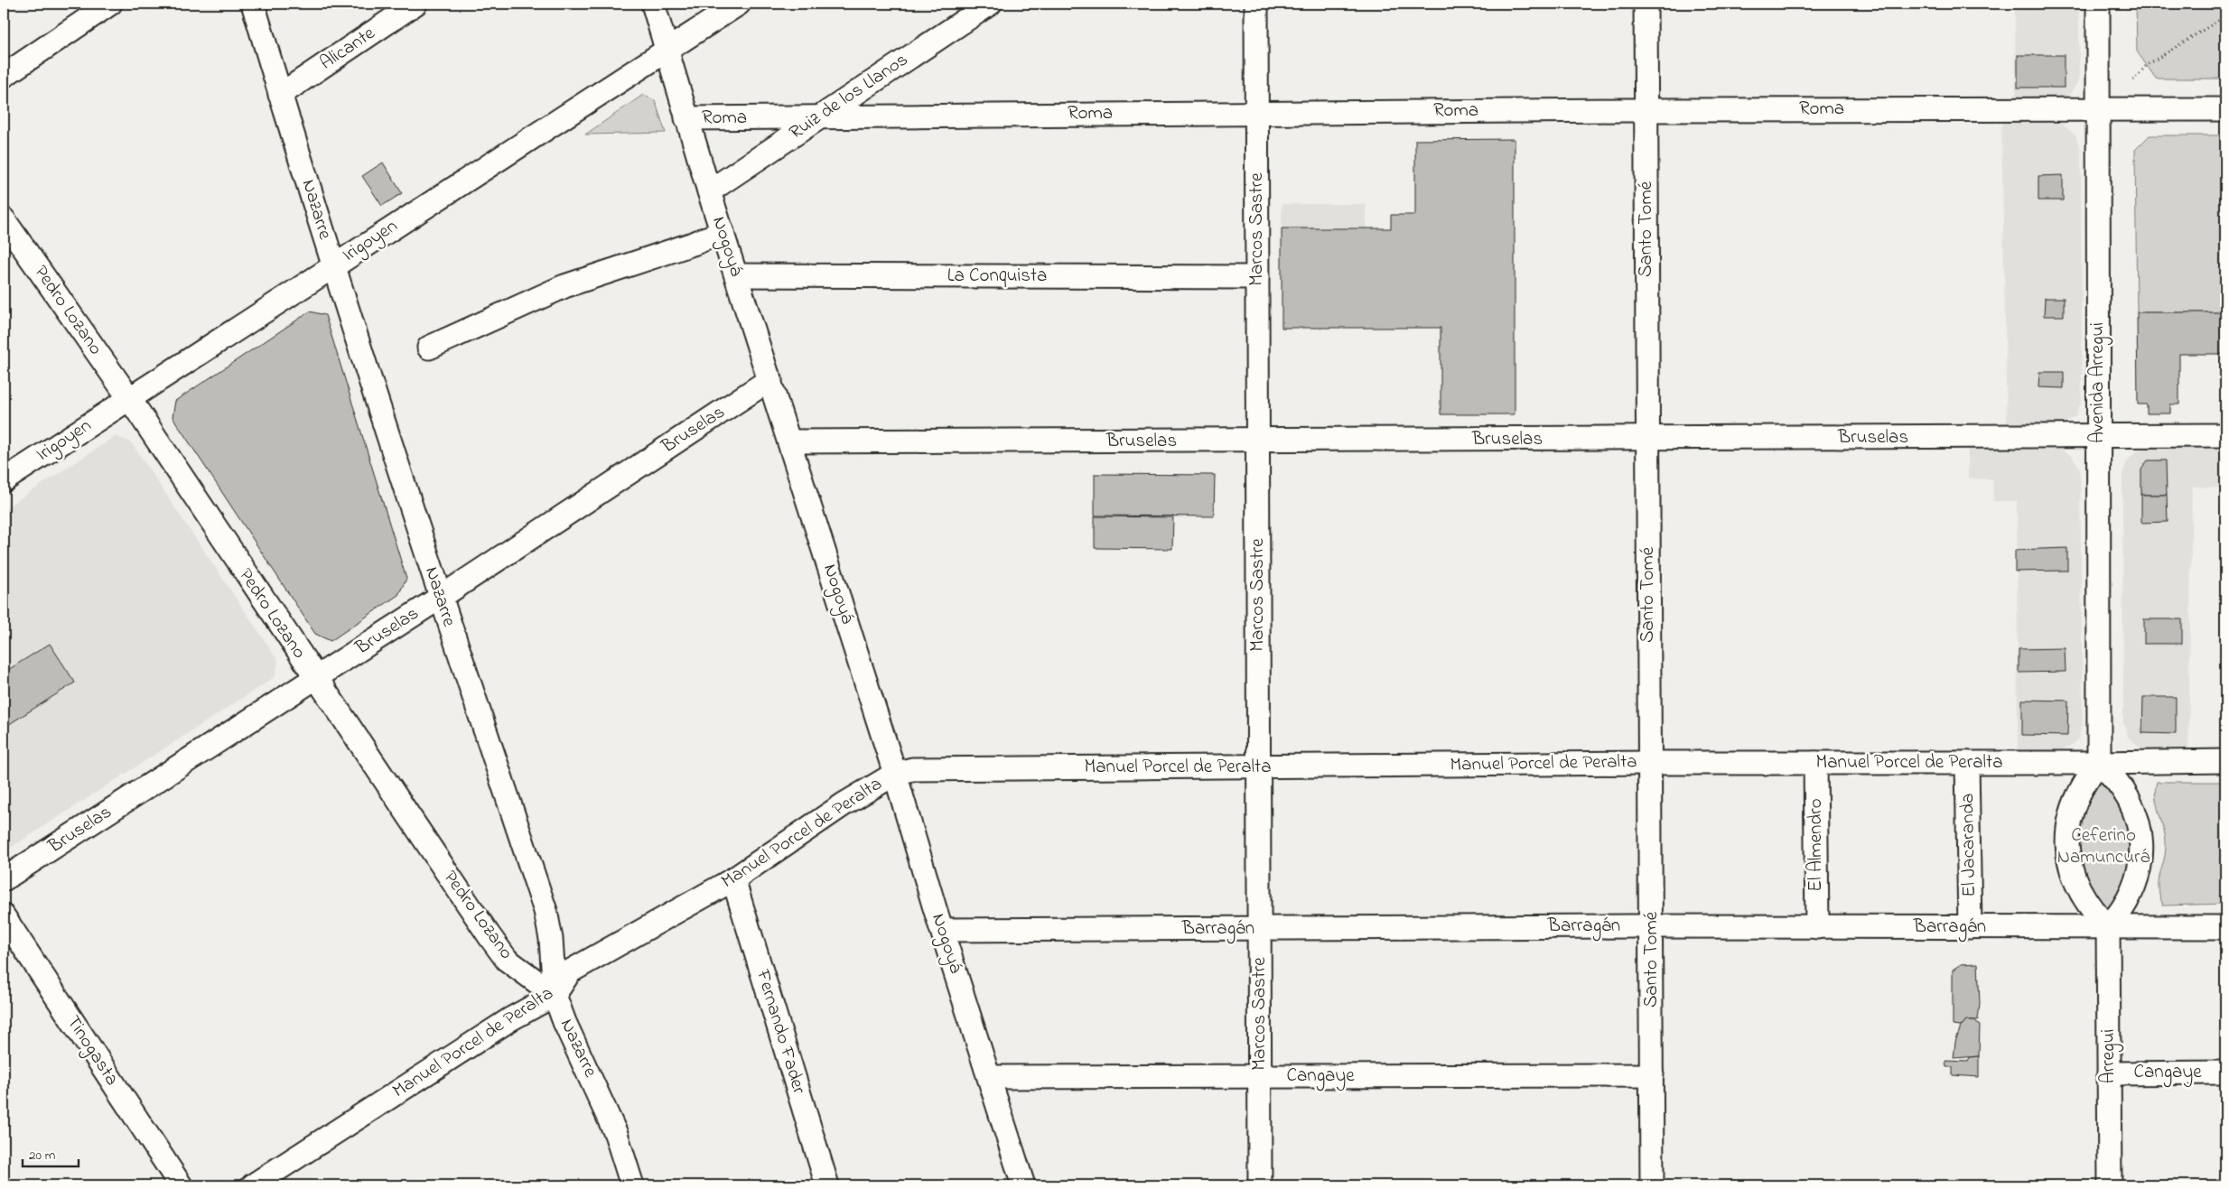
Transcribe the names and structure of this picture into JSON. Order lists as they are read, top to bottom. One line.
{"streets":{"street":["Alicante","Ruiz de los Llanos","Roma","Nazarre","Marcos Sastre","Santo Tomé","Irigoyen","Nogoyá","La Conquista","Pedro Lozano","Avenida Arregui","Bruselas","Manuel Porcel de Peralta","El Almendro","El Jacaranda","Barragán","Fernando Fader","Tinogasta","Arregui","Cangaye"]},"crossings":[["Alicante","Nazarre"],["Ruiz de los Llanos","Roma"],["Ruiz de los Llanos","Nogoyá"],["Roma","Marcos Sastre"],["Roma","Santo Tomé"],["Roma","Nogoyá"],["Roma","Avenida Arregui"],["Nazarre","Irigoyen"],["Nazarre","Pedro Lozano"],["Nazarre","Bruselas"],["Nazarre","Manuel Porcel de Peralta"],["Marcos Sastre","La Conquista"],["Marcos Sastre","Bruselas"],["Marcos Sastre","Manuel Porcel de Peralta"],["Marcos Sastre","Barragán"],["Marcos Sastre","Cangaye"],["Santo Tomé","Bruselas"],["Santo Tomé","Manuel Porcel de Peralta"],["Santo Tomé","Barragán"],["Santo Tomé","Cangaye"],["Irigoyen","Nogoyá"],["Irigoyen","Pedro Lozano"],["Nogoyá","La Conquista"],["Nogoyá","Bruselas"],["Nogoyá","Manuel Porcel de Peralta"],["Nogoyá","Barragán"],["Nogoyá","Cangaye"],["Pedro Lozano","Bruselas"],["Pedro Lozano","Manuel Porcel de Peralta"],["Avenida Arregui","Bruselas"],["Avenida Arregui","Manuel Porcel de Peralta"],["Manuel Porcel de Peralta","El Almendro"],["Manuel Porcel de Peralta","El Jacaranda"],["Manuel Porcel de Peralta","Fernando Fader"],["El Almendro","Barragán"],["El Jacaranda","Barragán"],["Barragán","Arregui"],["Arregui","Cangaye"]],"parks":["Ceferino Namuncurá"],"scale_bar":"20 m"}
